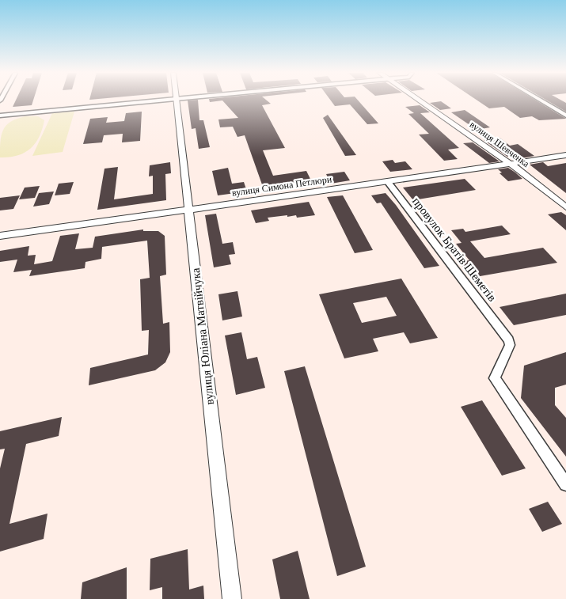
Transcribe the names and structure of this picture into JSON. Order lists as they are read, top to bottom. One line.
{"streets":{"street":["вулиця Шевченка","вулиця Симона Петлюри","провулок Братів Шеметів","вулиця Юліана Матвійчука"]},"crossings":[["вулиця Шевченка","вулиця Симона Петлюри"],["вулиця Симона Петлюри","провулок Братів Шеметів"],["вулиця Симона Петлюри","вулиця Юліана Матвійчука"]]}
